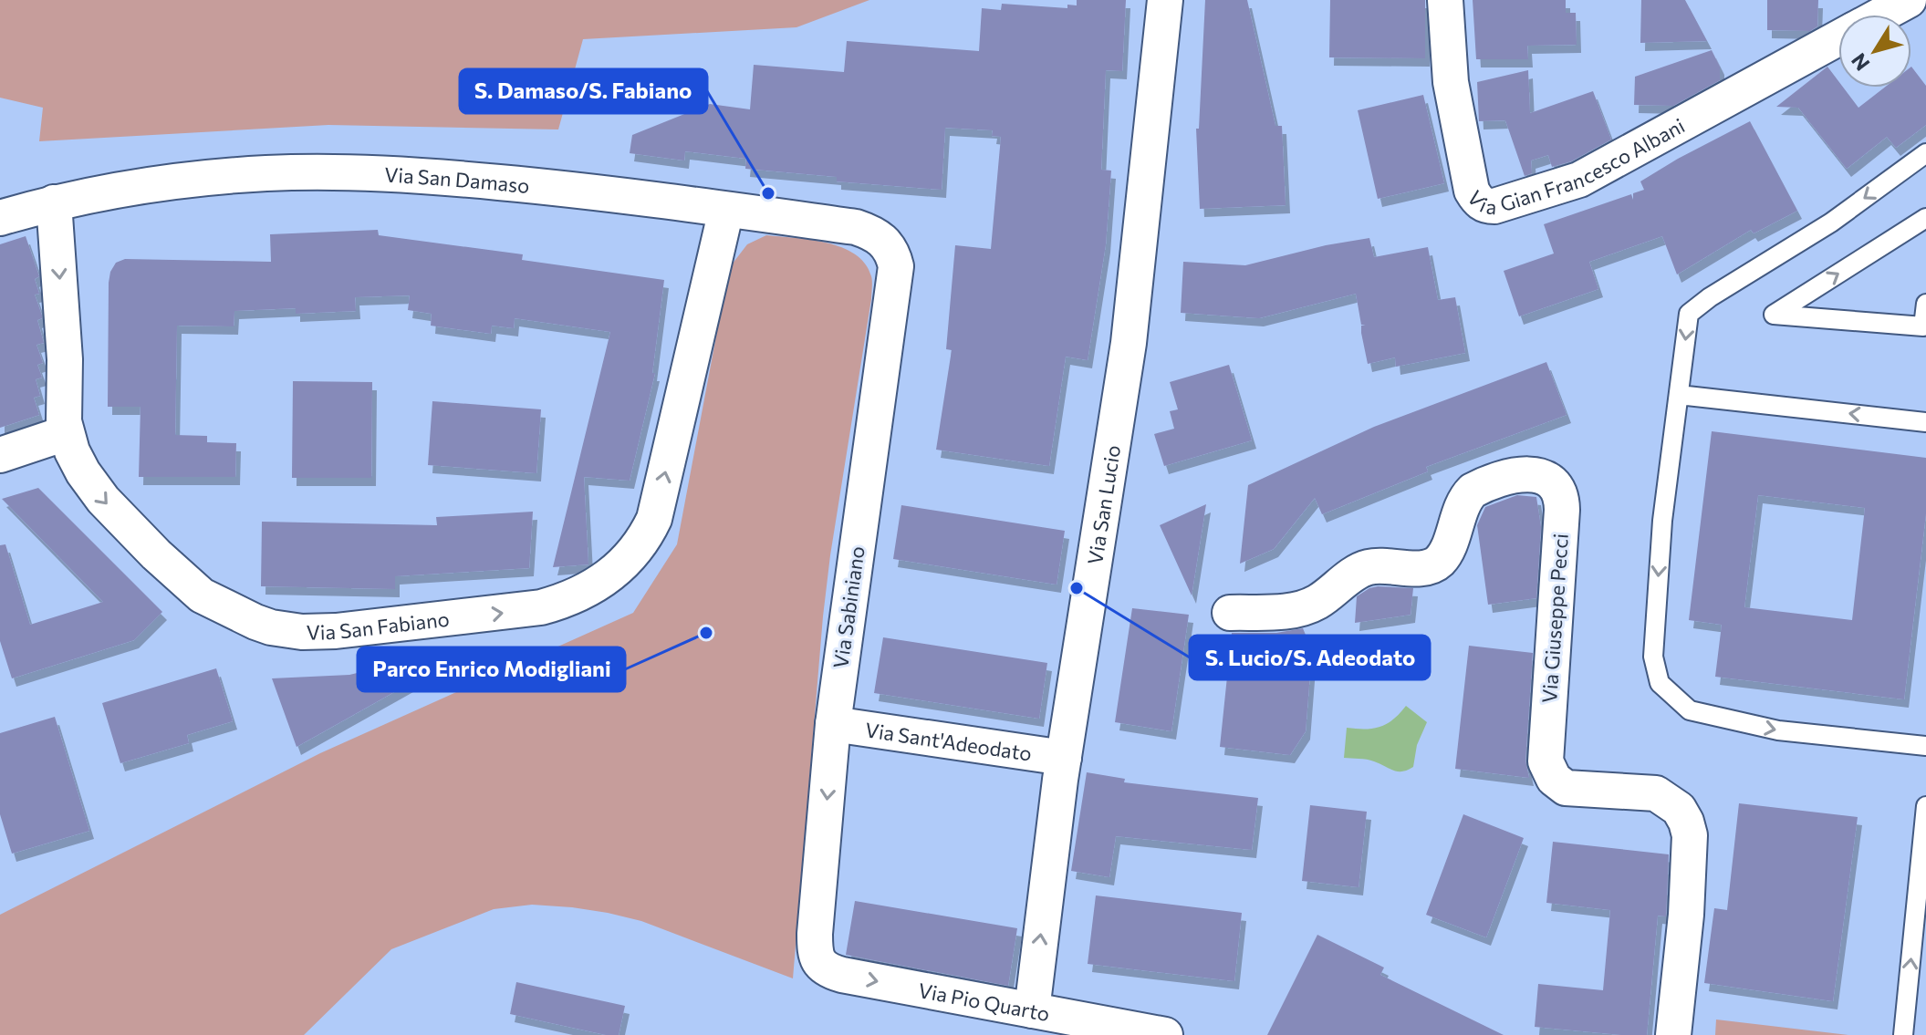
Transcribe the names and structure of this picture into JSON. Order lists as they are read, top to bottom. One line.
{"streets":{"street":["Via Gian Francesco Albani","Via San Damaso","Via San Lucio","Via Sabiniano","Via Giuseppe Pecci","Via San Fabiano","Via Sant'Adeodato","Via Pio Quarto"]},"crossings":[["Via San Damaso","Via Sabiniano"],["Via San Damaso","Via San Fabiano"],["Via San Lucio","Via Sant'Adeodato"],["Via San Lucio","Via Pio Quarto"],["Via Sabiniano","Via Sant'Adeodato"],["Via Sabiniano","Via Pio Quarto"]],"one_way":["Via Pio Quarto"],"places":["S. Damaso/S. Fabiano","S. Lucio/S. Adeodato","Parco Enrico Modigliani"],"north":"bottom left"}
